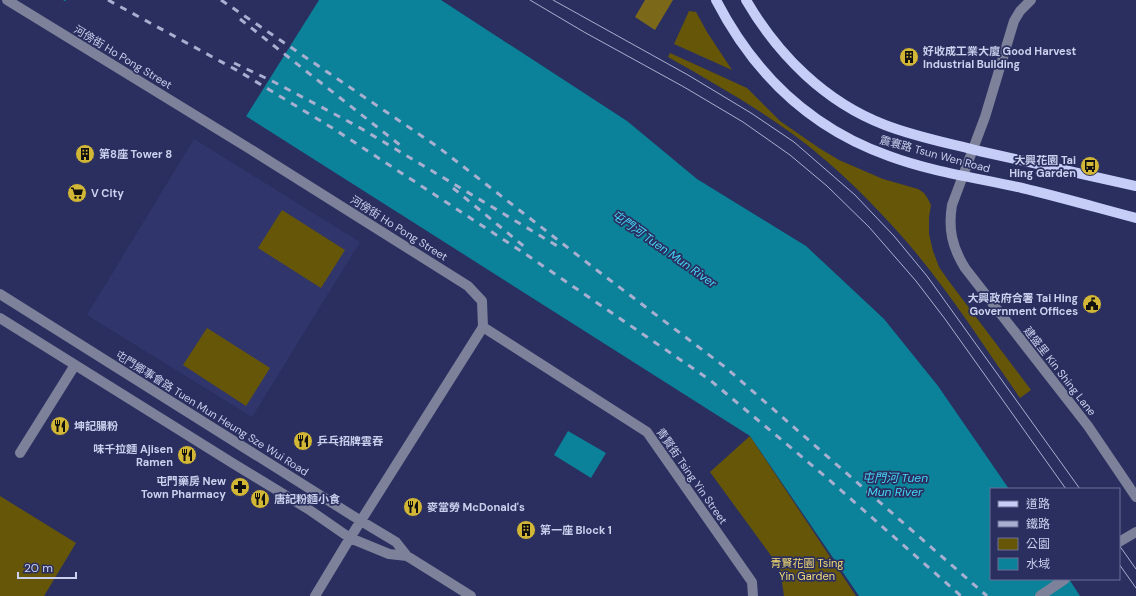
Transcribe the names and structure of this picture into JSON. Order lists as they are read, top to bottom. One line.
{"streets":{"main road":["震寰路 Tsun Wen Road"],"street":["河傍街 Ho Pong Street","建盛里 Kin Shing Lane","屯門鄉事會路 Tuen Mun Heung Sze Wui Road","青賢街 Tsing Yin Street"]},"crossings":[["河傍街 Ho Pong Street","青賢街 Tsing Yin Street"],["震寰路 Tsun Wen Road","建盛里 Kin Shing Lane"]],"water":["屯門河 Tuen Mun River"],"parks":["青賢花園 Tsing Yin Garden"],"places":{"building":["好收成工業大廈 Good Harvest Industrial Building","第8座 Tower 8","第一座 Block 1"],"bus stop":["大興花園 Tai Hing Garden"],"supermarket":["V City"],"public building":["大興政府合署 Tai Hing Government Offices"],"restaurant":["坤記腸粉","乒乓招牌雲吞","味千拉麵 Ajisen Ramen","唐記粉麵小食","麥當勞 McDonald's"],"pharmacy":["屯門藥房 New Town Pharmacy"]},"legend":["道路","鐵路","公園","水域"],"scale_bar":"20 m"}
